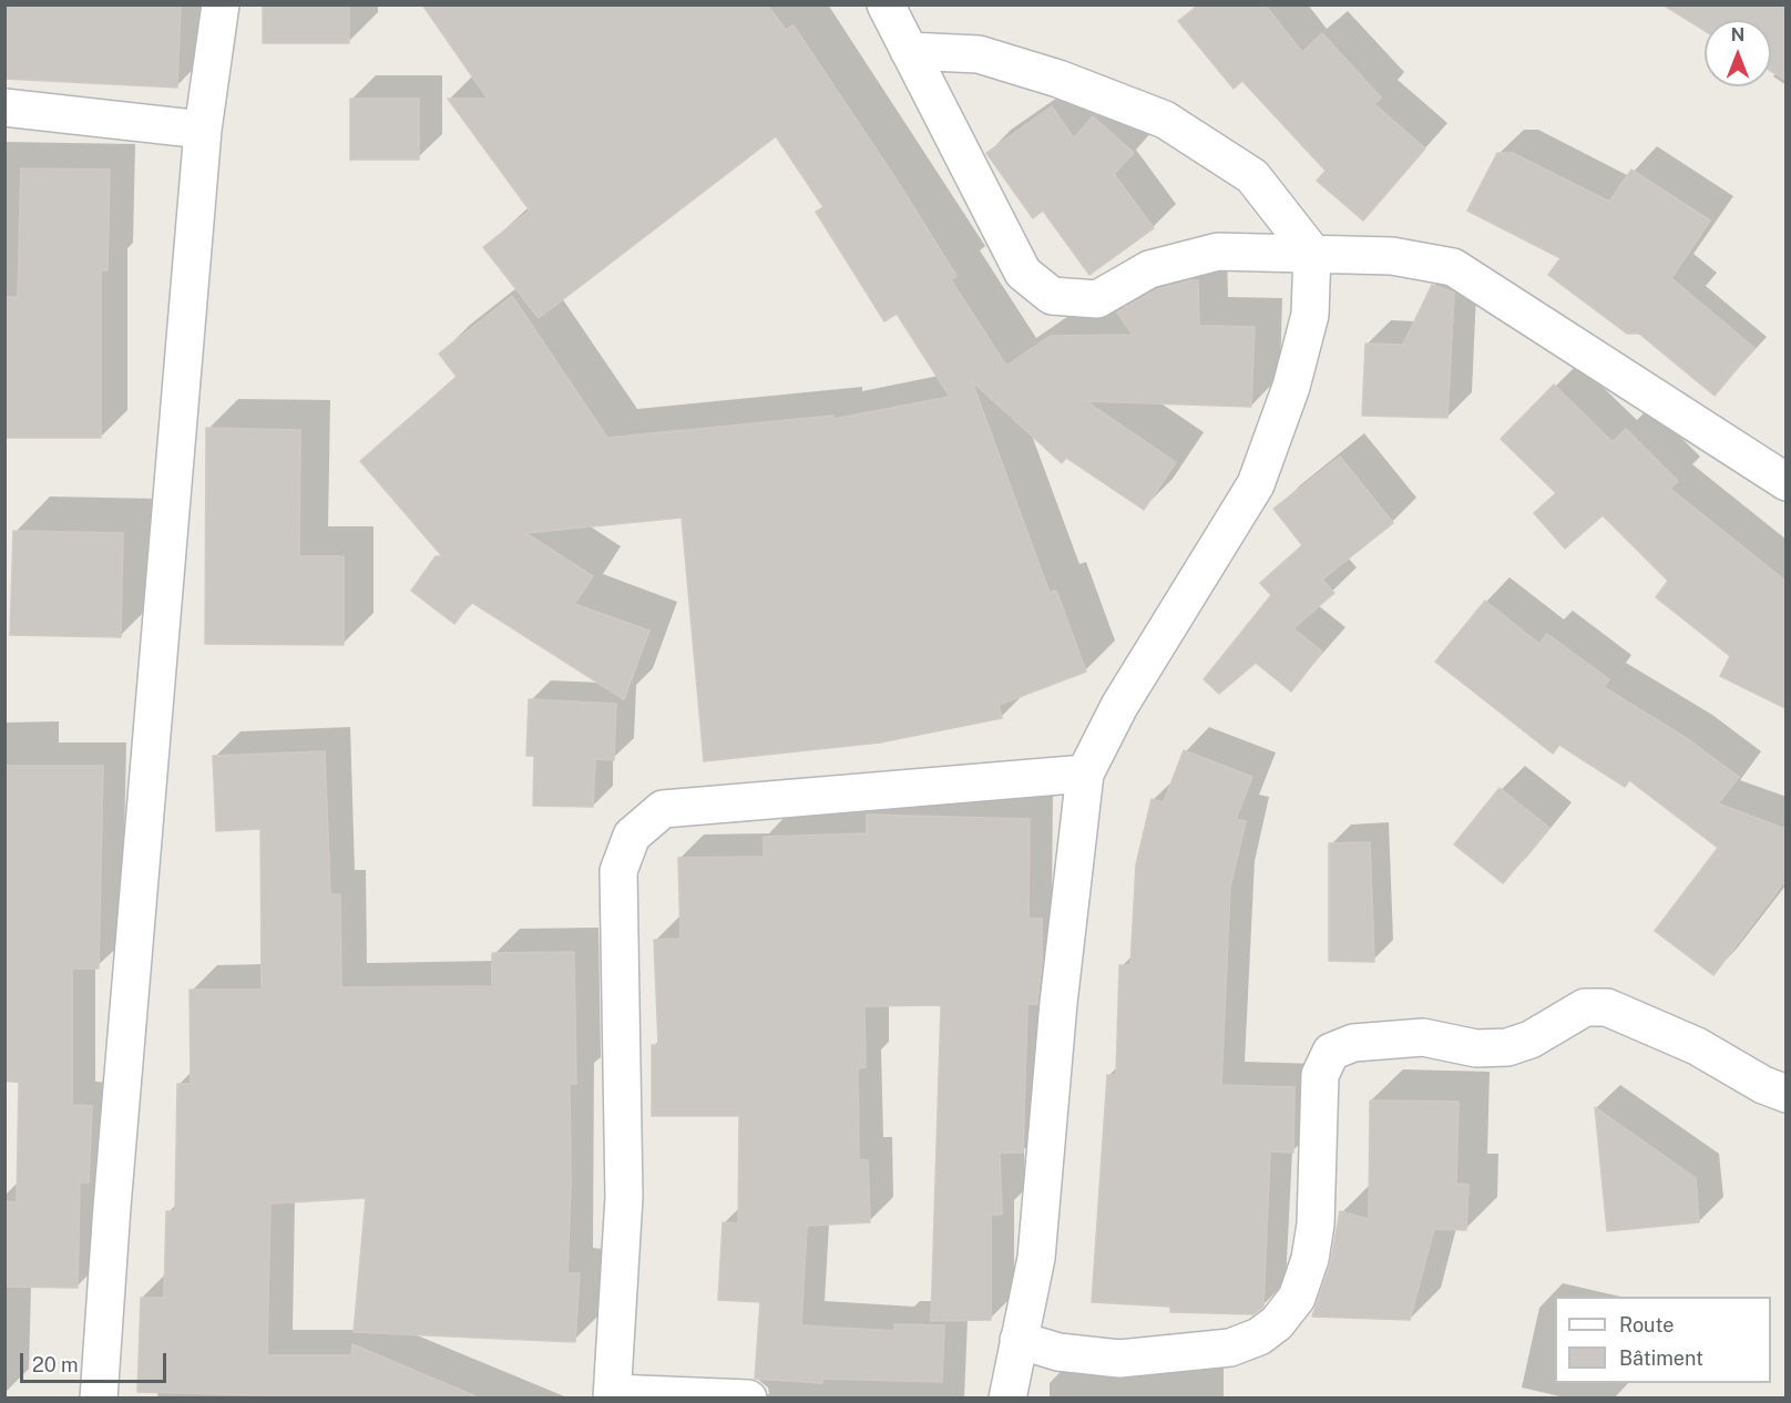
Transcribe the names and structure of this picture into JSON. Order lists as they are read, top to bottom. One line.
{"legend":["Route","Bâtiment"],"scale_bar":"20 m","north":"top"}
